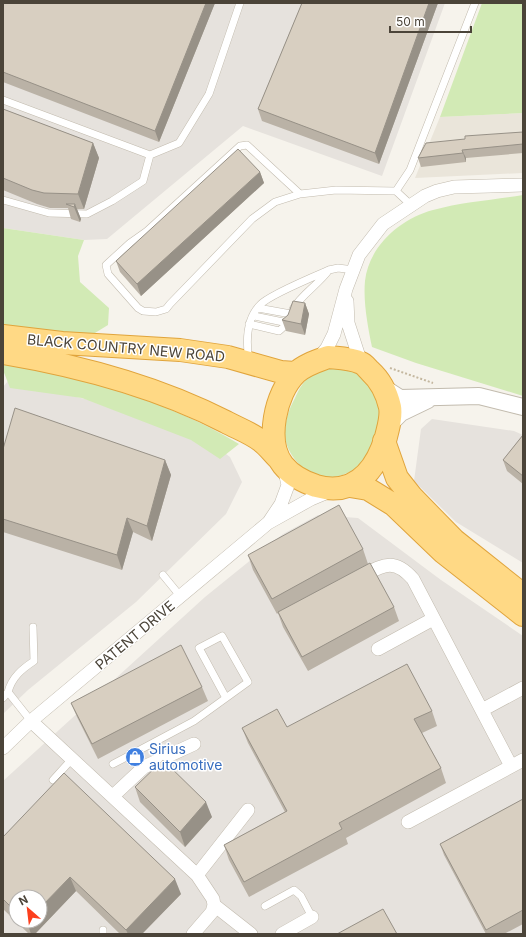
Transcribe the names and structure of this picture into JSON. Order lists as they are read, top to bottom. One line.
{"streets":{"highway":["BLACK COUNTRY NEW ROAD"],"street":["PATENT DRIVE"]},"crossings":[["BLACK COUNTRY NEW ROAD","PATENT DRIVE"]],"places":{"shop":["Sirius automotive"]},"scale_bar":"50 m","north":"top left"}
